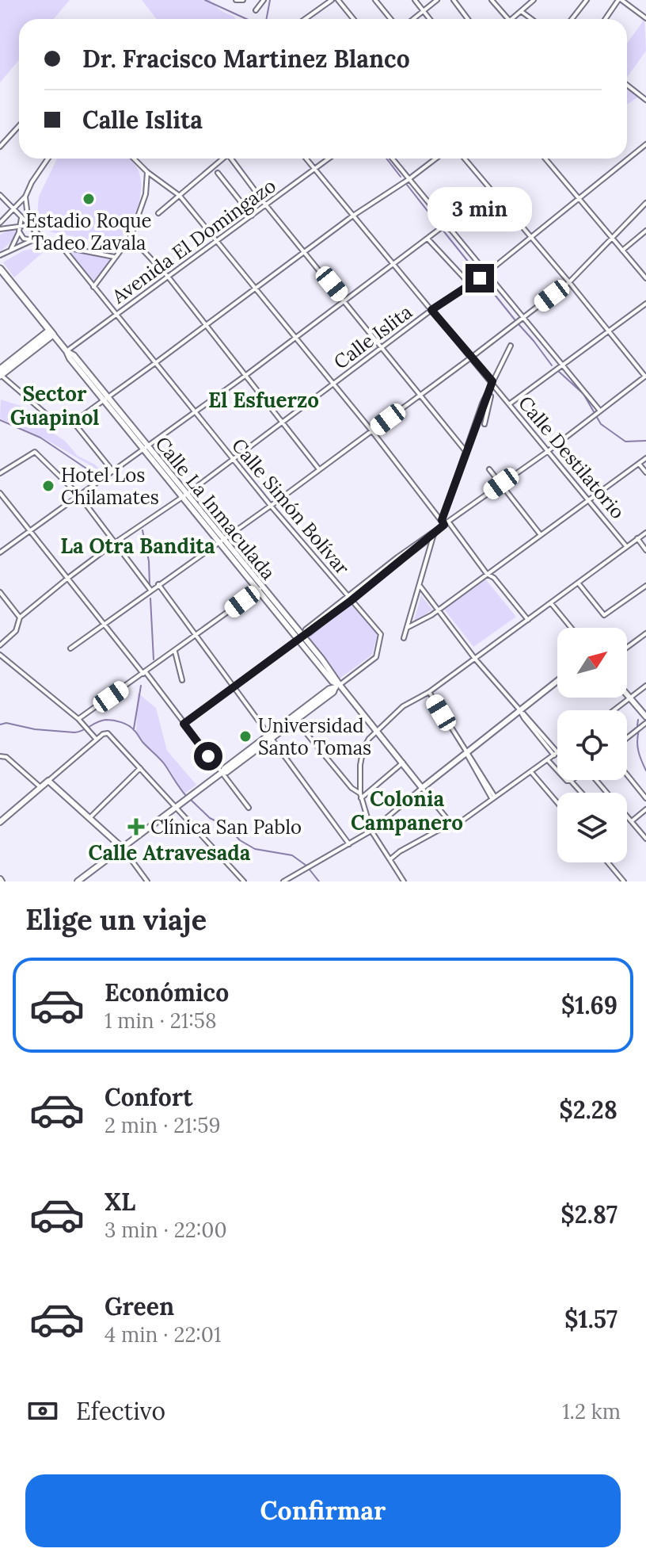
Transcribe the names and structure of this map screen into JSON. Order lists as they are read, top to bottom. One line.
{"streets":{"main road":["Calle La Inmaculada"],"street":["Avenida El Domingazo","Calle Islita","Calle Destilatorio","Calle Simón Bolívar"]},"crossings":[["Avenida El Domingazo","Calle Destilatorio"],["Avenida El Domingazo","Calle Simón Bolívar"],["Avenida El Domingazo","Calle La Inmaculada"],["Calle Islita","Calle Destilatorio"],["Calle Islita","Calle Simón Bolívar"],["Calle Islita","Calle La Inmaculada"],["Calle Simón Bolívar","Calle La Inmaculada"]],"districts":["Sector Guapinol","El Esfuerzo","La Otra Bandita","Colonia Campanero","Calle Atravesada"],"places":{"other":["Estadio Roque Tadeo Zavala","Hotel Los Chilamates","Universidad Santo Tomas"],"health":["Clínica San Pablo"]},"north":"top right","page":{"banner":["Dr. Fracisco Martinez Blanco","Calle Islita"],"bubble":"3 min","heading":"Elige un viaje","list":[{"name":"Económico","note":"1 min · 21:58","value":"$1.69"},{"name":"Confort","note":"2 min · 21:59","value":"$2.28"},{"name":"XL","note":"3 min · 22:00","value":"$2.87"},{"name":"Green","note":"4 min · 22:01","value":"$1.57"}],"pay":["Efectivo","1.2 km"],"buttons":"Confirmar"}}
